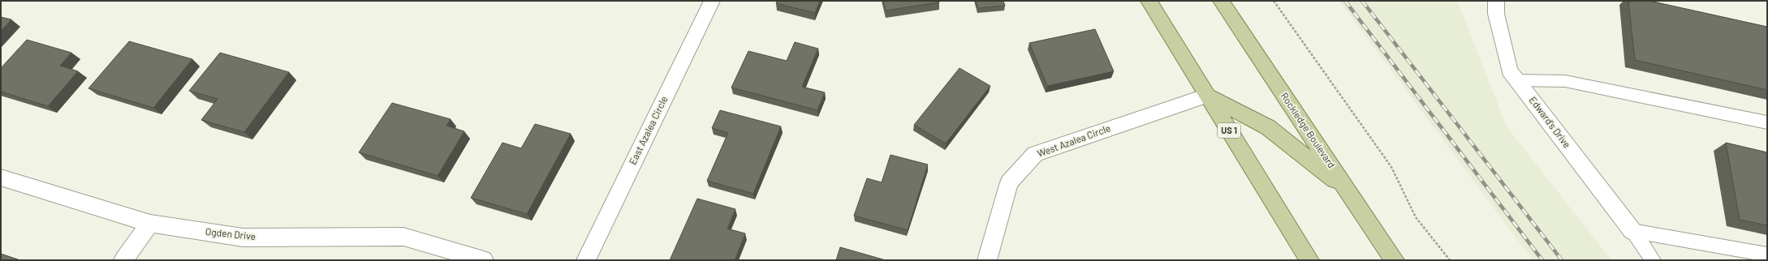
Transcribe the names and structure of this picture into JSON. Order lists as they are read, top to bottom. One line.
{"streets":{"main road":["US 1","Rockledge Boulevard"],"street":["Edward's Drive","East Azalea Circle","West Azalea Circle","Ogden Drive"]},"crossings":[["US 1","West Azalea Circle"]]}
